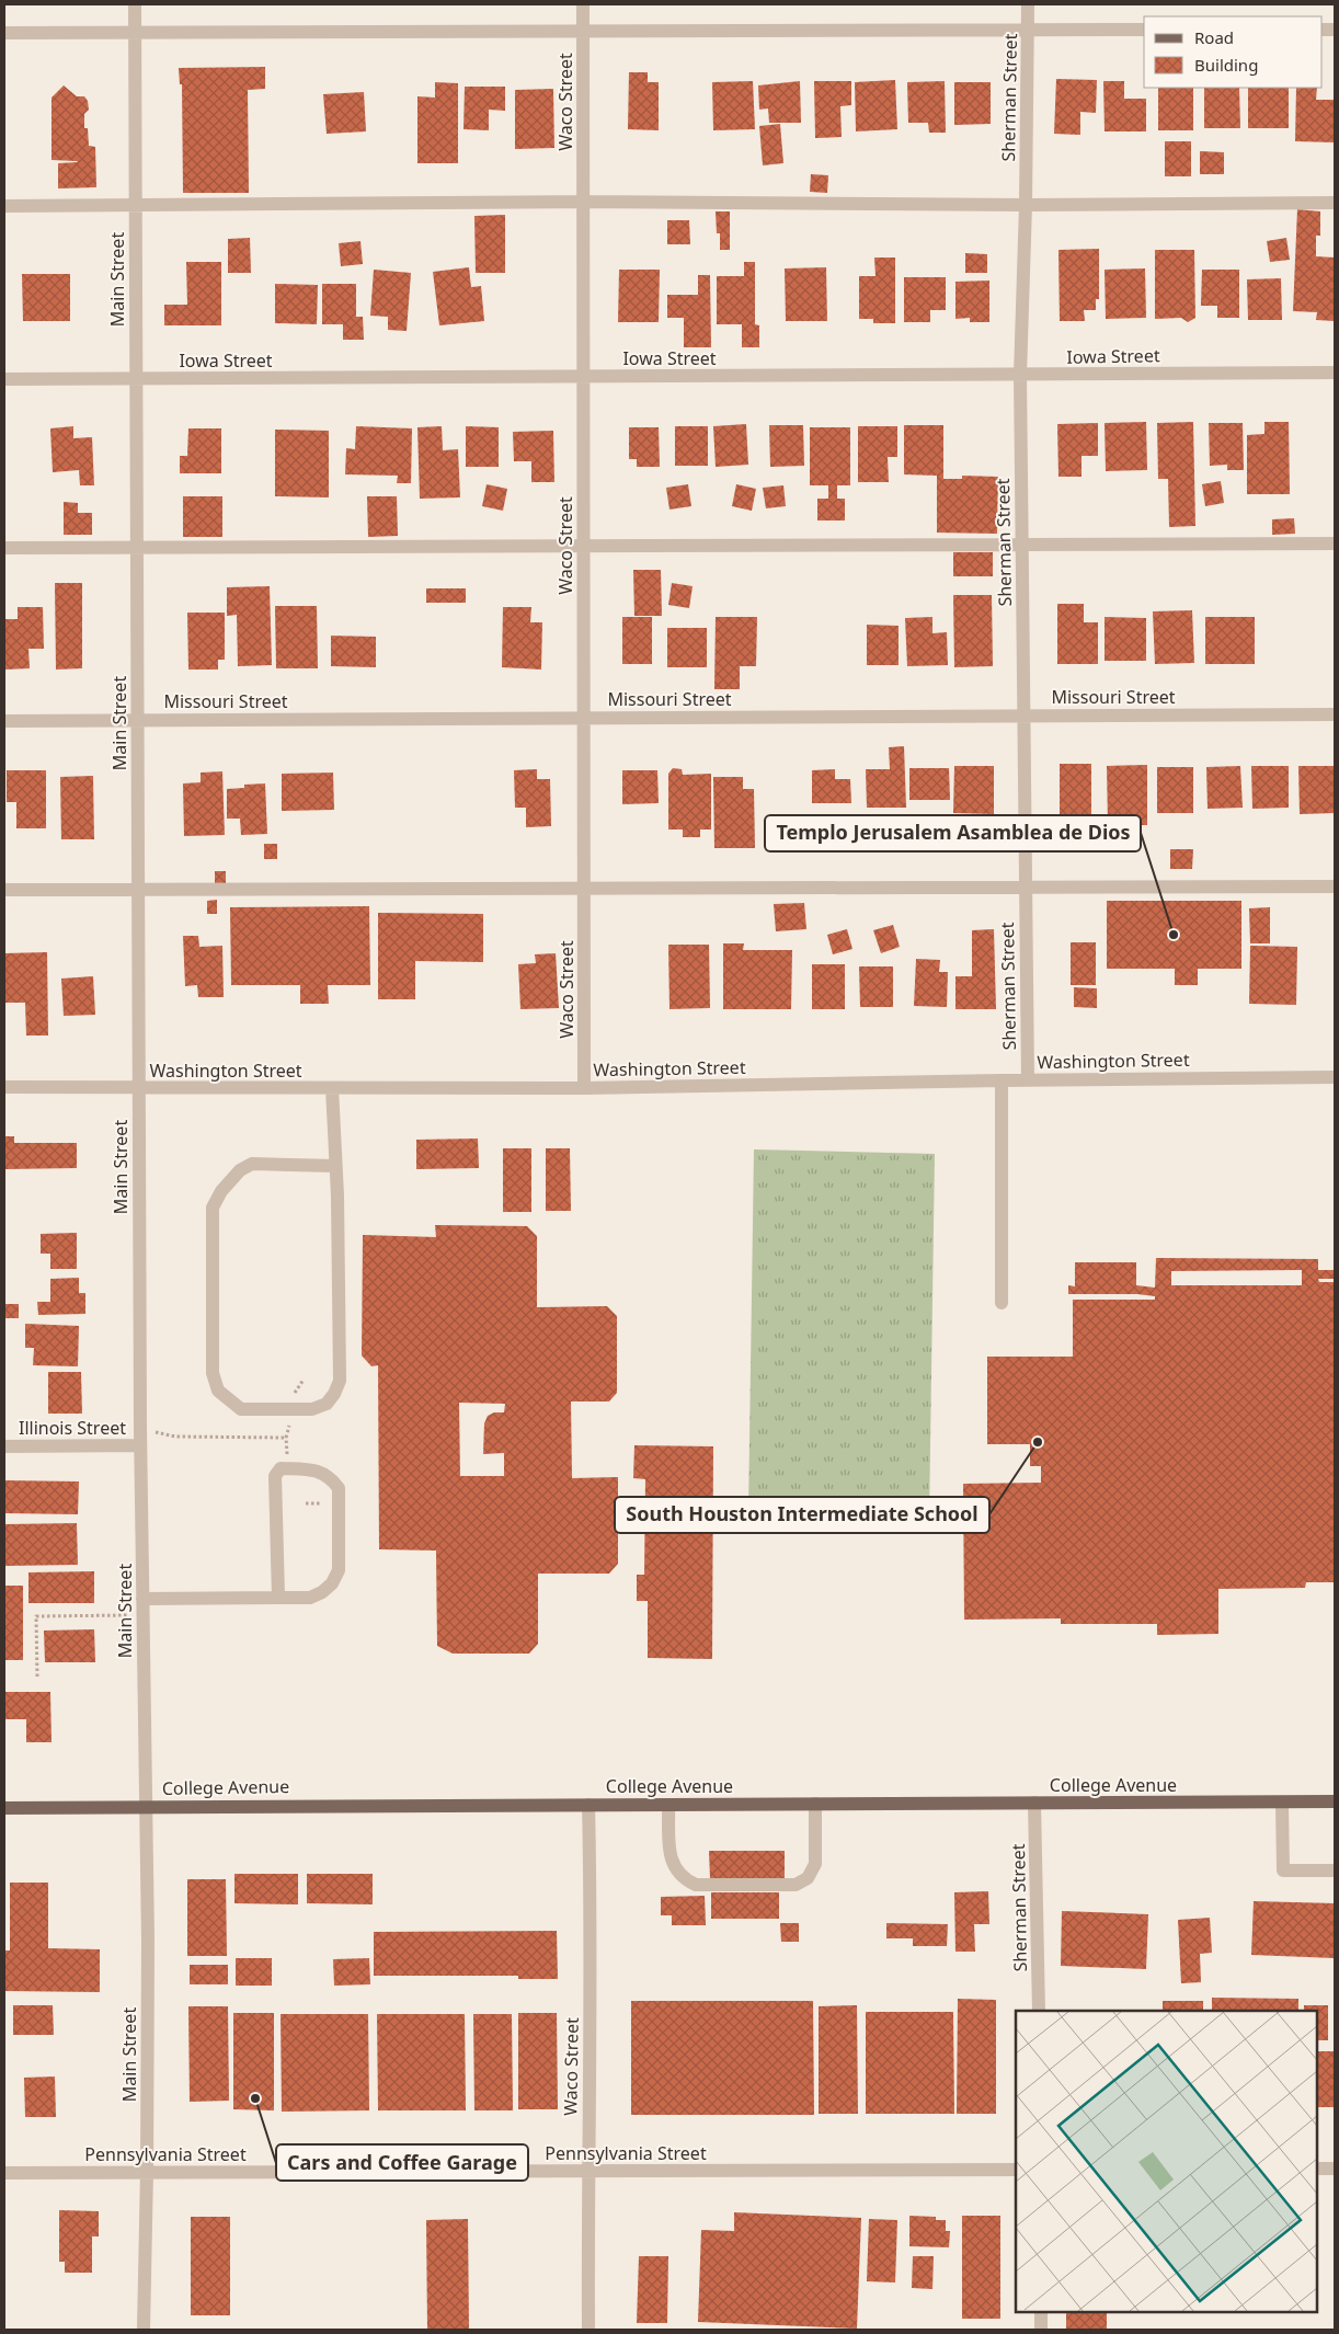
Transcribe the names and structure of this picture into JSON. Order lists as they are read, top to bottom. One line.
{"streets":{"main road":["College Avenue"],"street":["Sherman Street","Waco Street","Main Street","Iowa Street","Missouri Street","Washington Street","Illinois Street","Pennsylvania Street"]},"crossings":[["Sherman Street","Iowa Street"],["Sherman Street","Missouri Street"],["Sherman Street","Washington Street"],["Sherman Street","College Avenue"],["Waco Street","Iowa Street"],["Waco Street","Missouri Street"],["Waco Street","Washington Street"],["Waco Street","College Avenue"],["Waco Street","Pennsylvania Street"],["Main Street","Iowa Street"],["Main Street","Missouri Street"],["Main Street","Washington Street"],["Main Street","Illinois Street"],["Main Street","College Avenue"],["Main Street","Pennsylvania Street"]],"places":["Templo Jerusalem Asamblea de Dios","South Houston Intermediate School","Cars and Coffee Garage"],"legend":["Road","Building"]}
